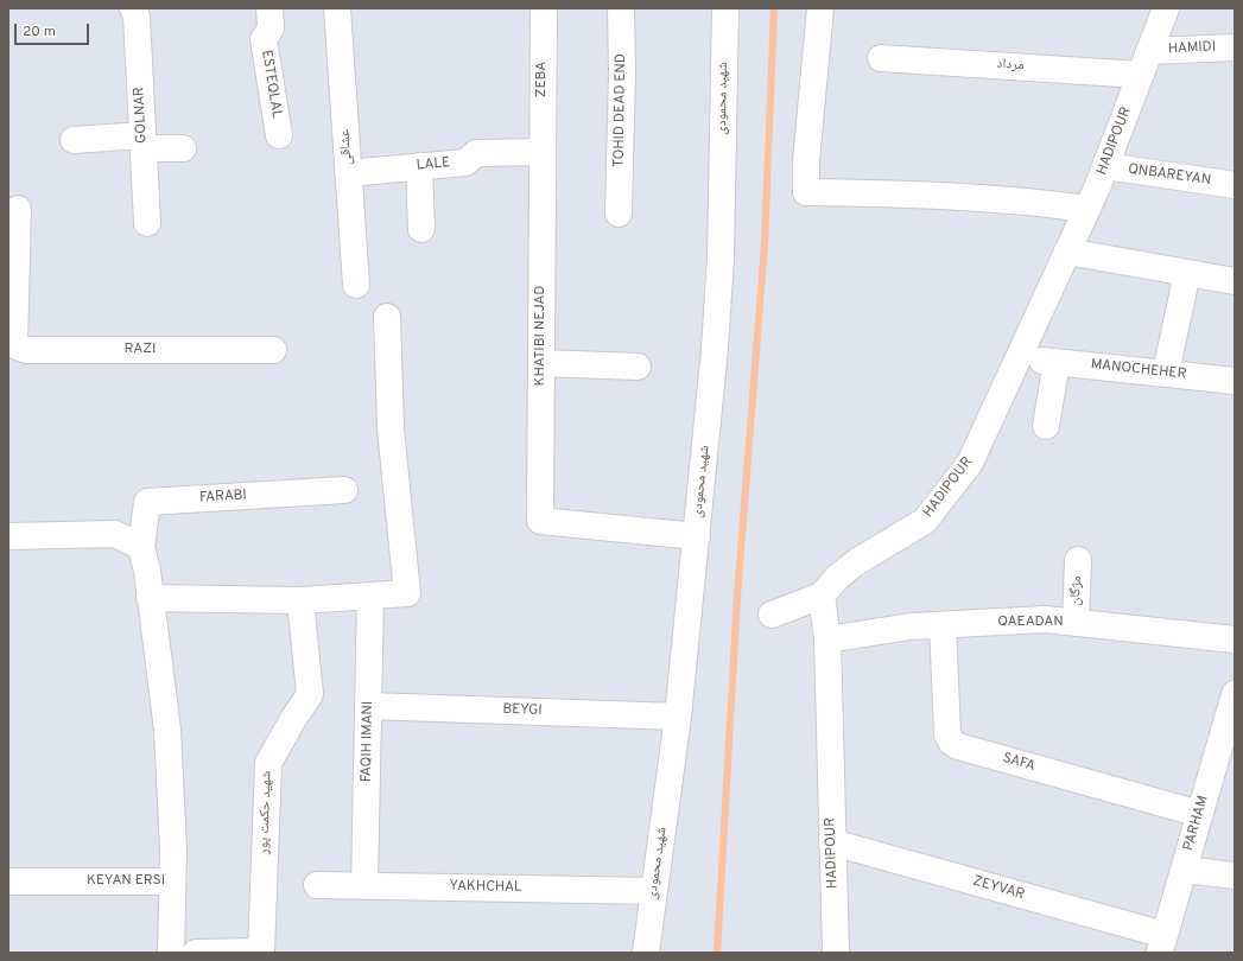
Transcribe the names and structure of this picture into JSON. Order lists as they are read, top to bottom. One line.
{"streets":{"street":["HAMIDI","مرداد","ZEBA","ESTEQLAL","شهید محمودی","TOHID DEAD END","GOLNAR","HADIPOUR","عشاقی","LALE","QNBAREYAN","KHATIBI NEJAD","RAZI","MANOCHEHER","FARABI","مژگان","QAEADAN","BEYGI","FAQIH IMANI","SAFA","شهید حکمت پور","PARHAM","KEYAN ERSI","YAKHCHAL","ZEYVAR"]},"crossings":[["HAMIDI","HADIPOUR"],["مرداد","HADIPOUR"],["ZEBA","LALE"],["ZEBA","KHATIBI NEJAD"],["شهید محمودی","KHATIBI NEJAD"],["شهید محمودی","BEYGI"],["شهید محمودی","YAKHCHAL"],["HADIPOUR","QNBAREYAN"],["HADIPOUR","QAEADAN"],["HADIPOUR","ZEYVAR"],["عشاقی","LALE"],["LALE","KHATIBI NEJAD"],["مژگان","QAEADAN"],["QAEADAN","SAFA"],["BEYGI","FAQIH IMANI"],["FAQIH IMANI","YAKHCHAL"],["SAFA","PARHAM"],["PARHAM","ZEYVAR"]],"scale_bar":"20 m"}
